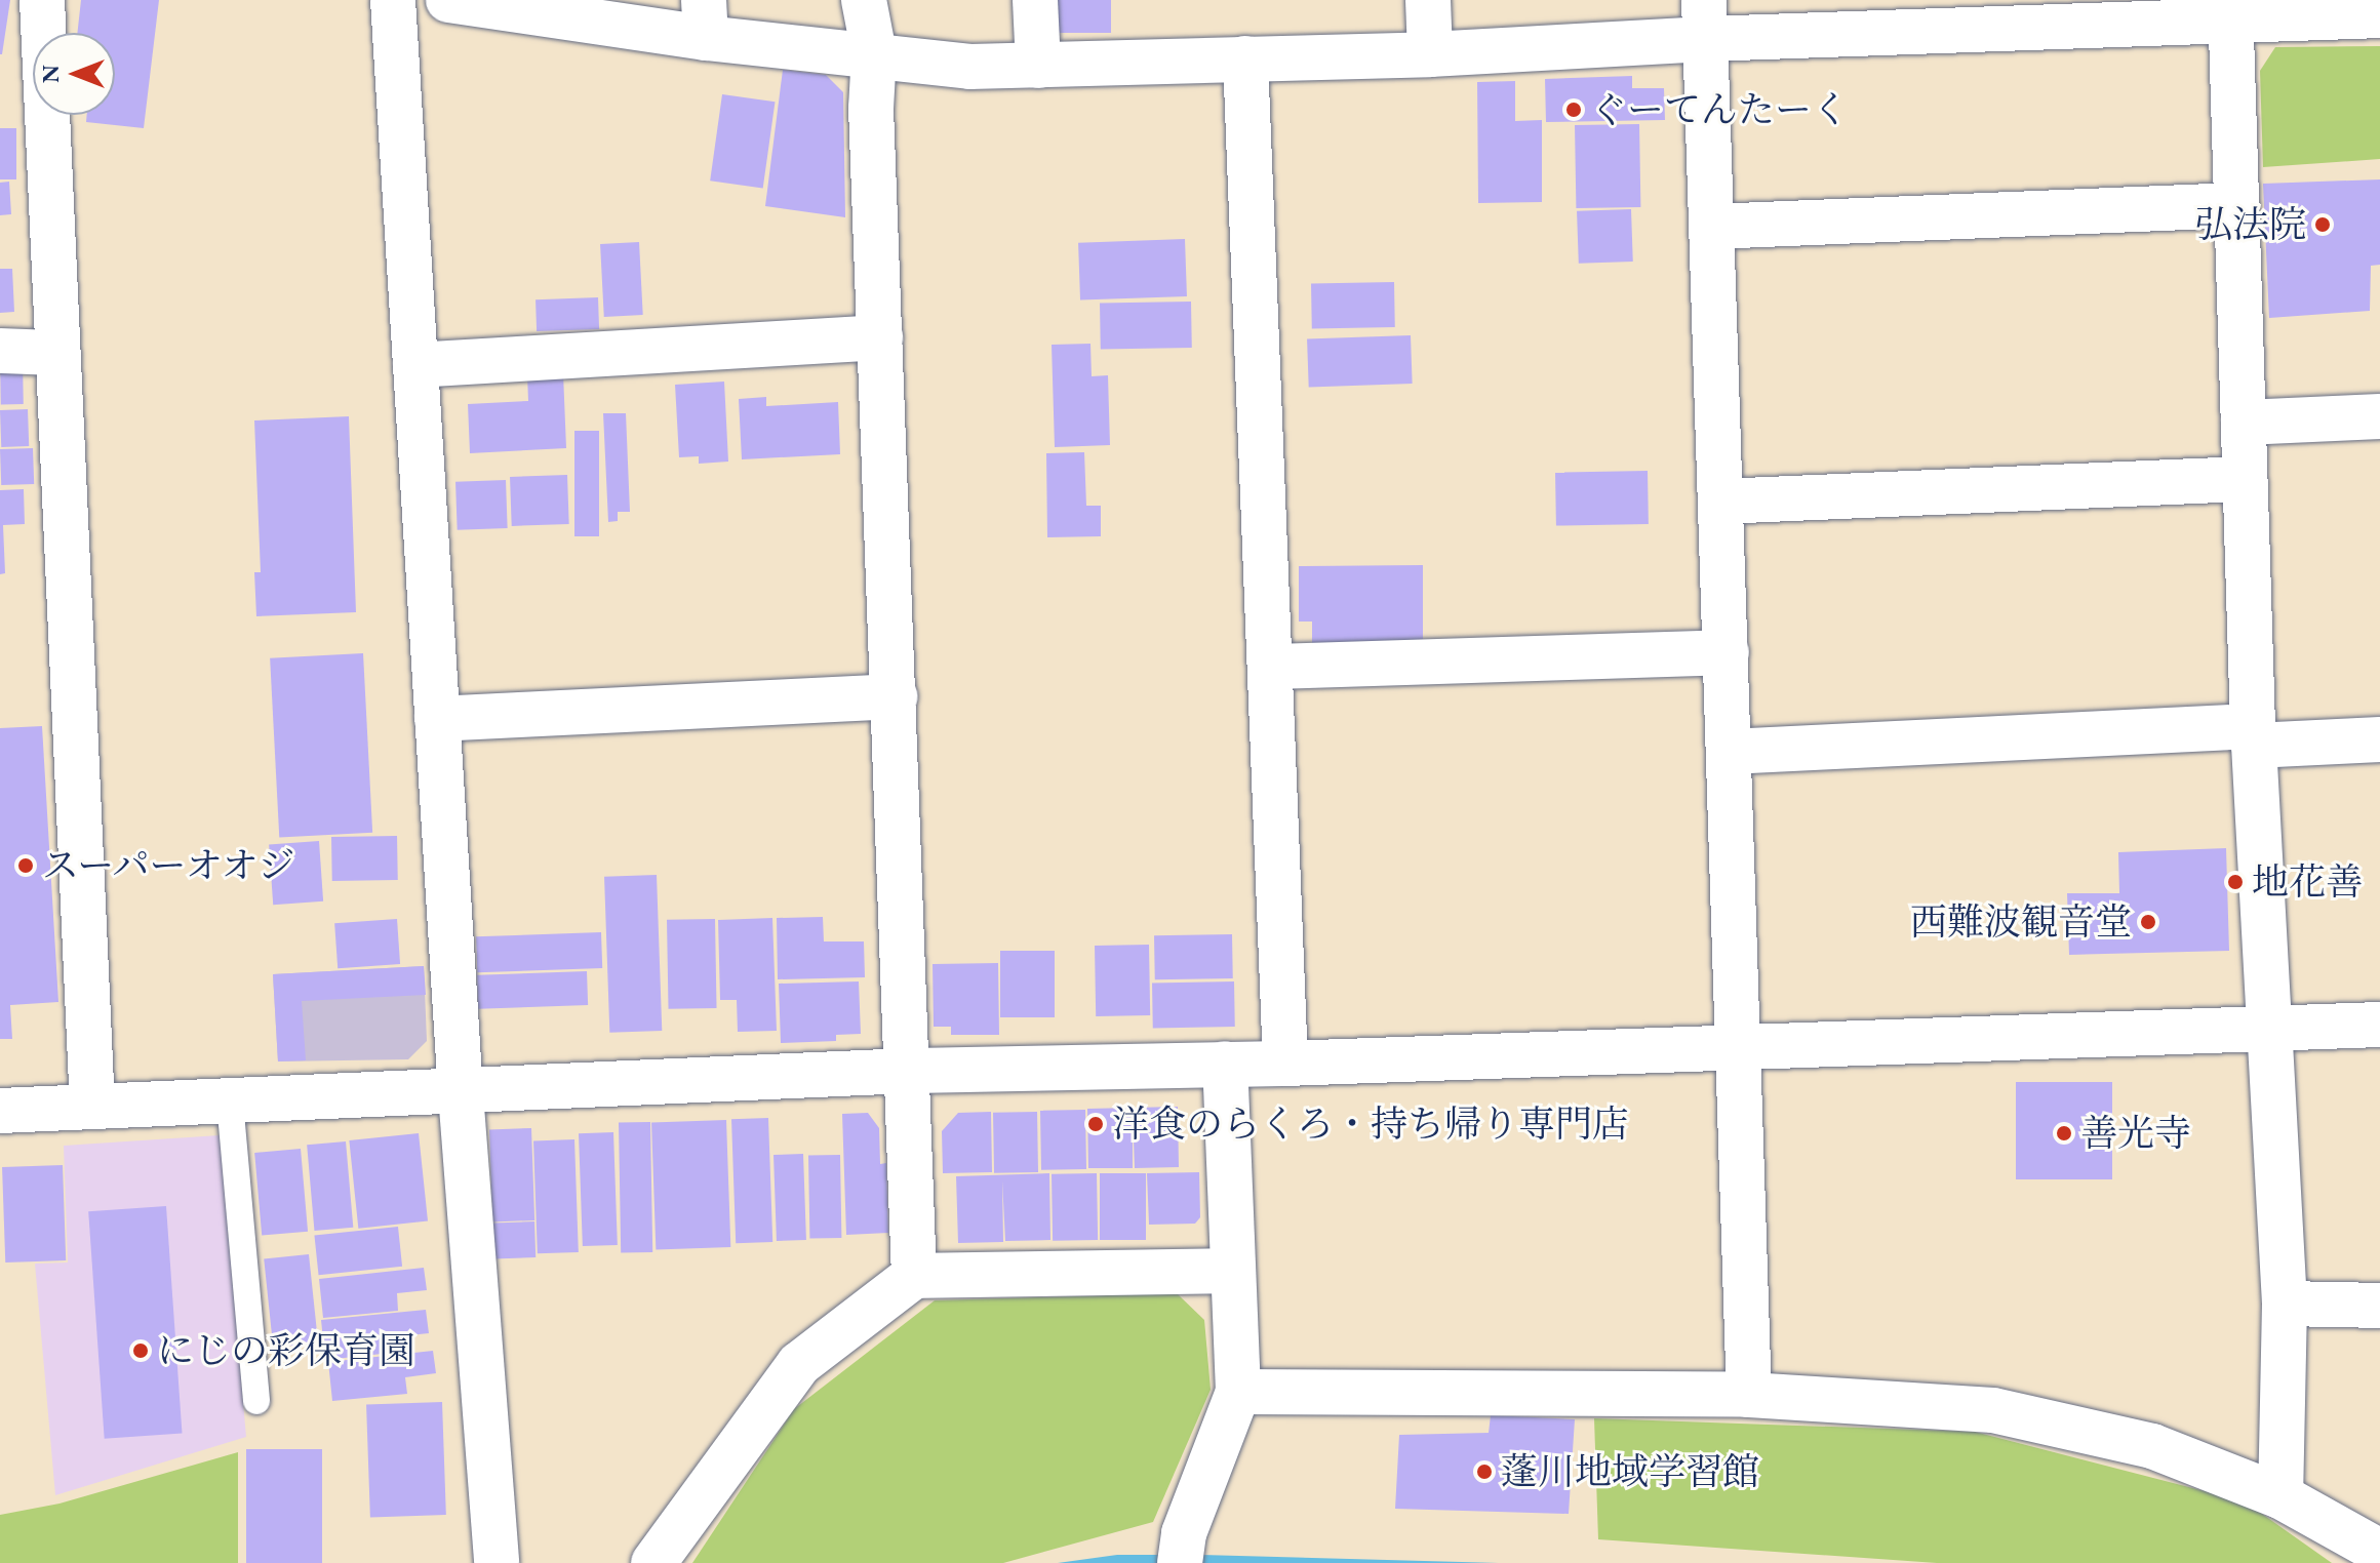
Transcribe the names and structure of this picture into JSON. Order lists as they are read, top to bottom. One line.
{"places":["ぐーてんたーく","弘法院","スーパーオオジ","地花善","西難波観音堂","洋食のらくろ・持ち帰り専門店","善光寺","にじの彩保育園","蓬川地域学習館"],"north":"left"}
